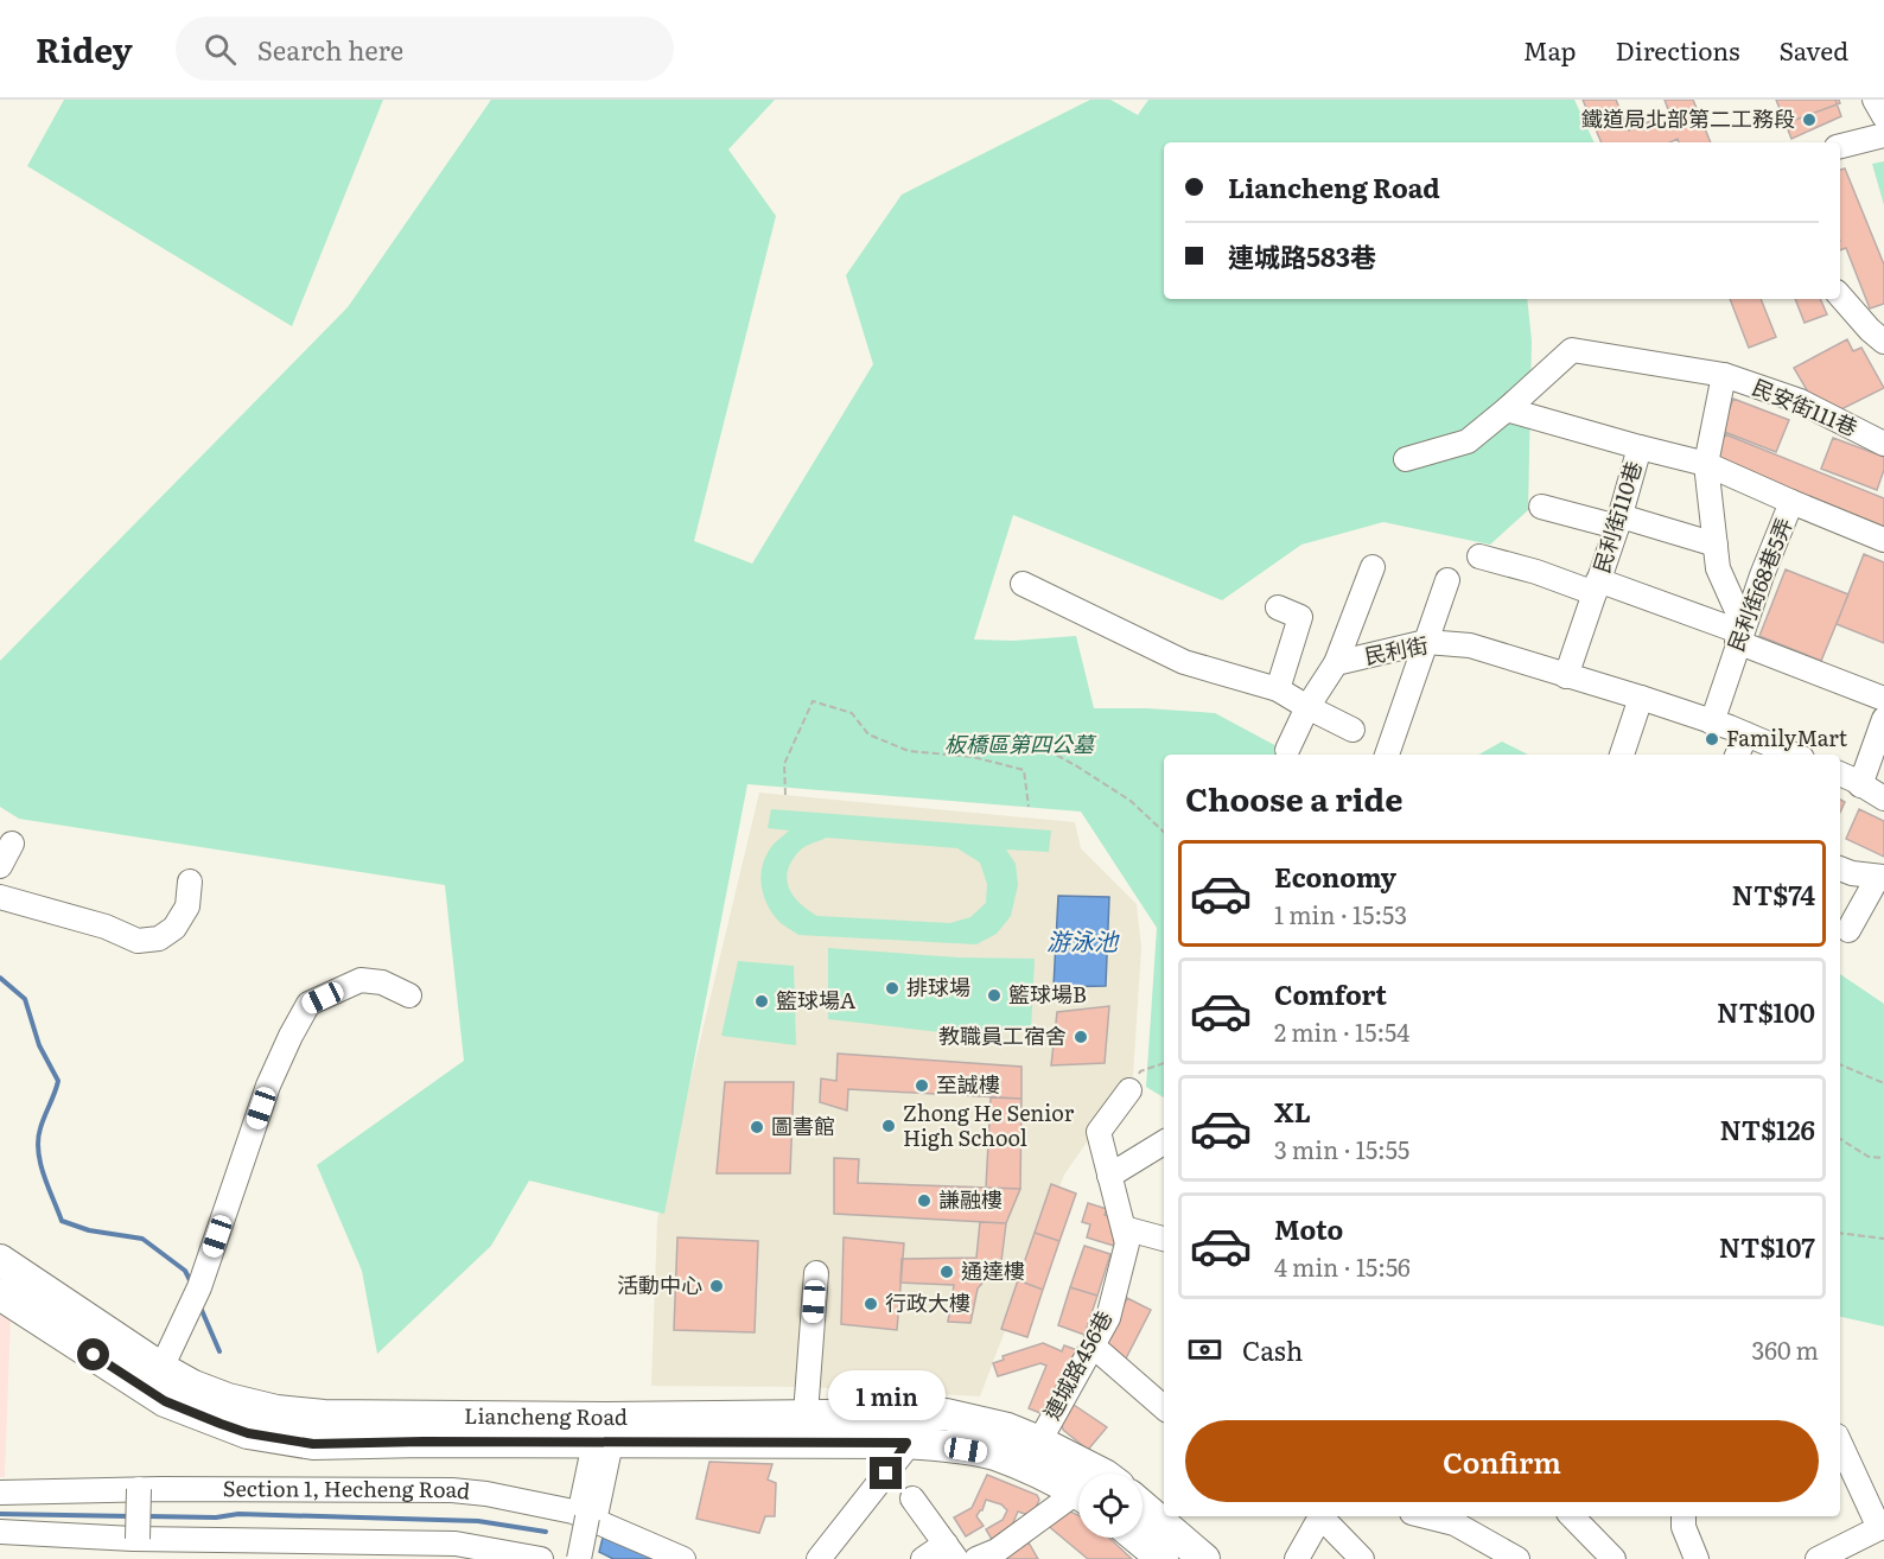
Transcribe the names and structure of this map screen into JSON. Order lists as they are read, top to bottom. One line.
{"streets":{"main road":["Liancheng Road"],"street":["民安街111巷","民利街110巷","民利街68巷5弄","民利街","連城路456巷","Section 1, Hecheng Road"]},"crossings":[["民安街111巷","民利街110巷"],["民利街110巷","民利街"],["民利街68巷5弄","民利街"],["連城路456巷","Liancheng Road"]],"water":["游泳池"],"parks":["板橋區第四公墓"],"places":["鐵道局北部第二工務段","FamilyMart","排球場","籃球場B","籃球場A","教職員工宿舍","至誠樓","Zhong He Senior High School","圖書館","謙融樓","通達樓","活動中心","行政大樓"],"page":{"header":"Ridey","search":"Search here","nav":["Map","Directions","Saved"],"banner":["Liancheng Road","連城路583巷"],"heading":"Choose a ride","list":[{"name":"Economy","note":"1 min · 15:53","value":"NT$74"},{"name":"Comfort","note":"2 min · 15:54","value":"NT$100"},{"name":"XL","note":"3 min · 15:55","value":"NT$126"},{"name":"Moto","note":"4 min · 15:56","value":"NT$107"}],"pay":["Cash","360 m"],"bubble":"1 min","buttons":"Confirm"}}
